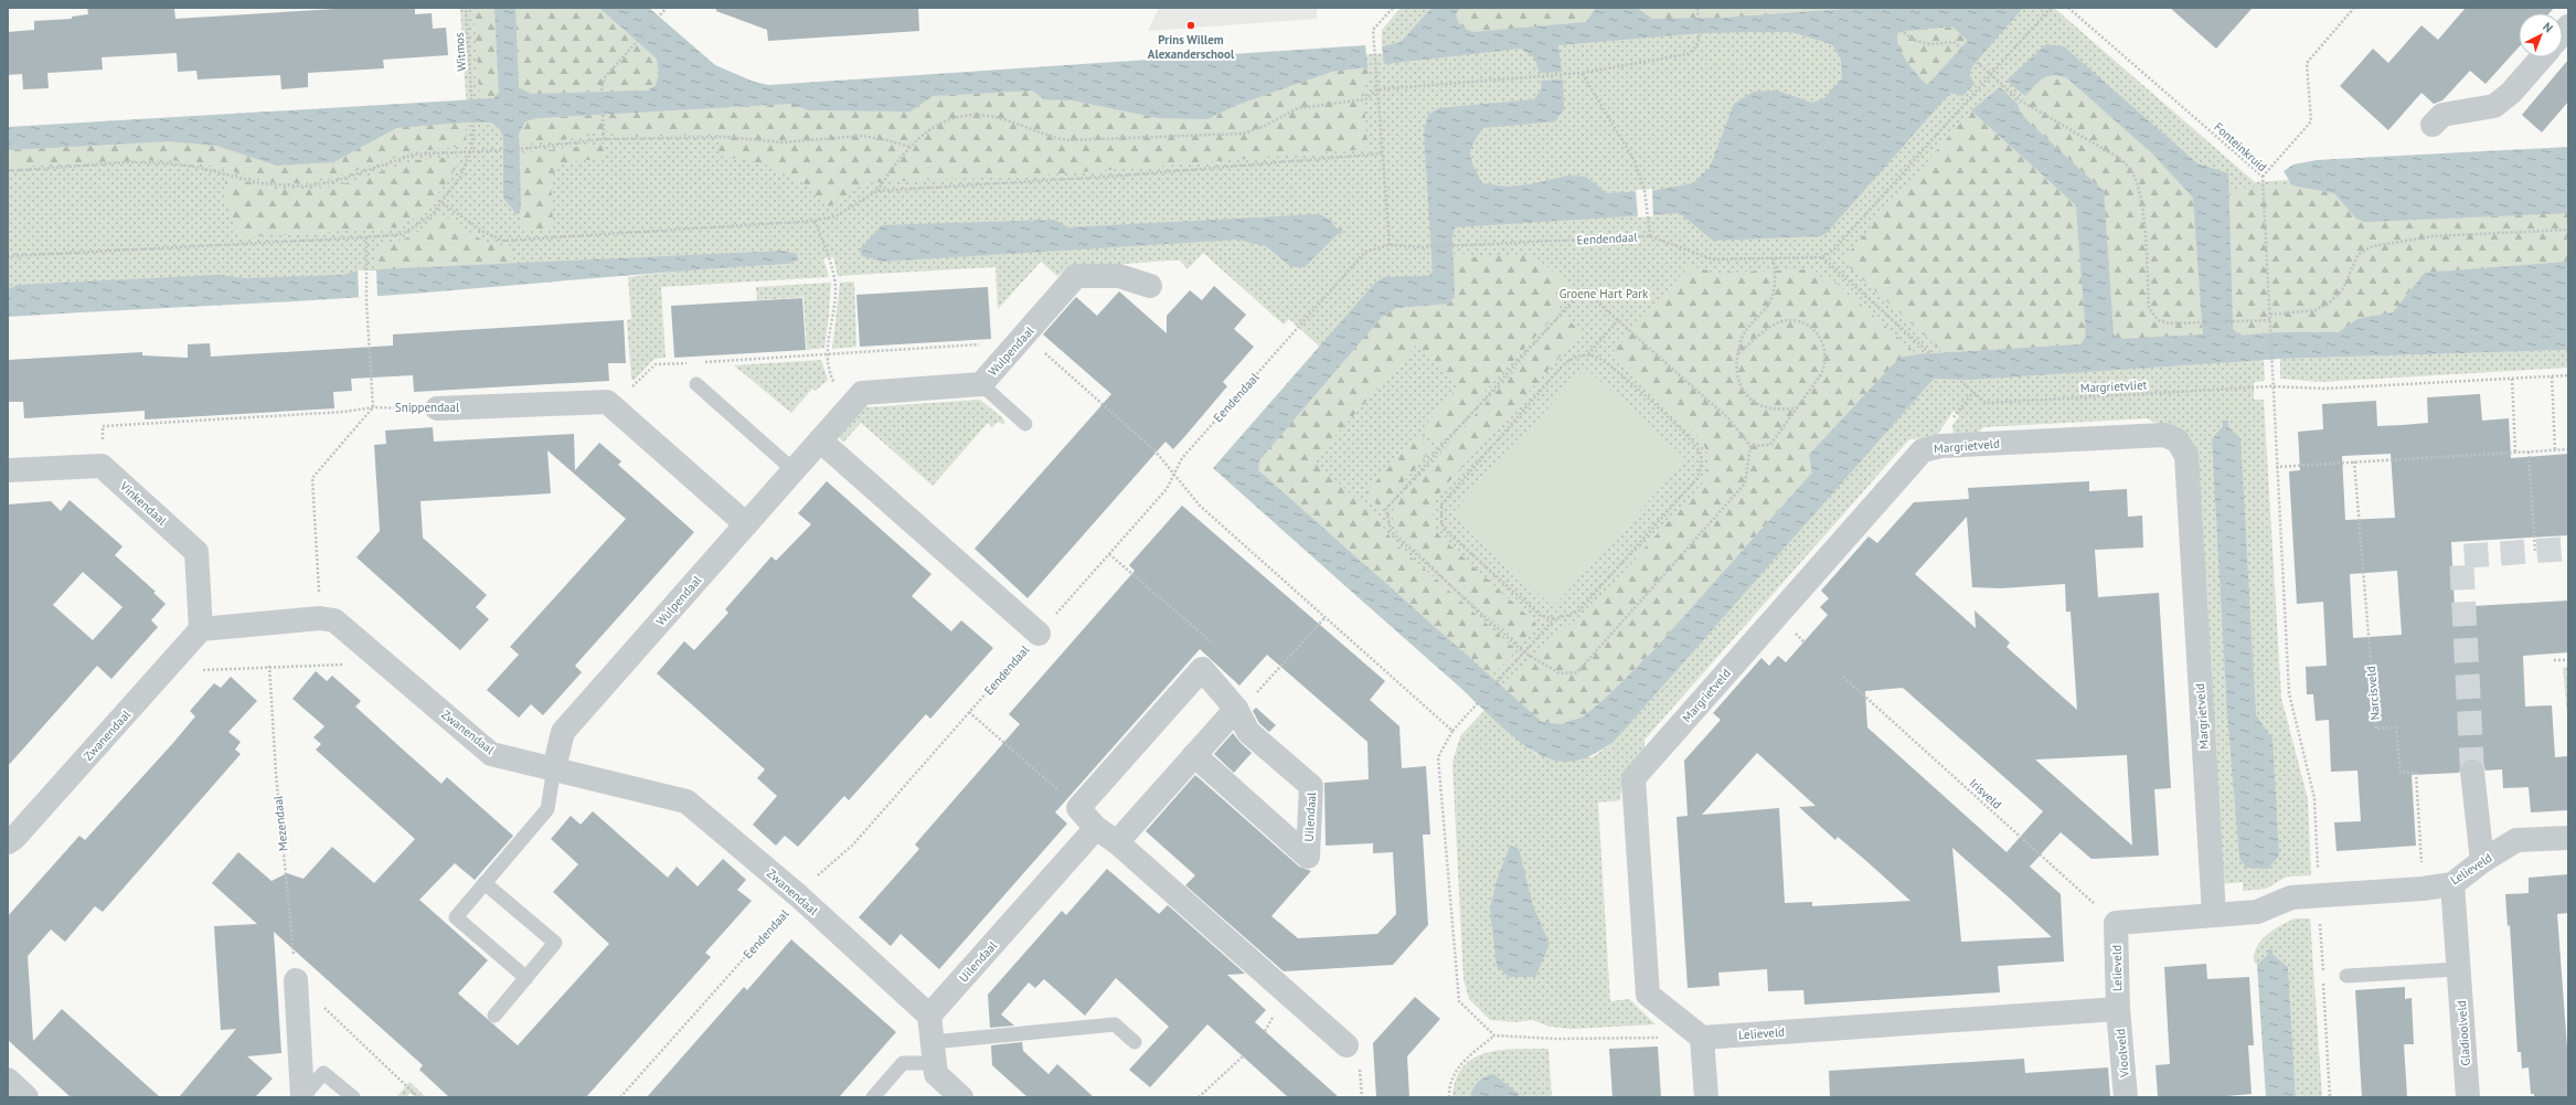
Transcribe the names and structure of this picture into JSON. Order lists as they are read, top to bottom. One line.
{"streets":{"street":["Wulpendaal","Snippendaal","Margrietveld","Vinkendaal","Zwanendaal","Uilendaal","Lelieveld","Gladioolveld","Vioolveld"],"path":["Witmos","Fonteinkruid","Eendendaal","Margrietvliet","Narcisveld","Irisveld","Mezendaal"]},"crossings":[["Fonteinkruid","Margrietvliet"],["Fonteinkruid","Lelieveld"],["Eendendaal","Margrietvliet"],["Eendendaal","Zwanendaal"],["Wulpendaal","Zwanendaal"],["Snippendaal","Vinkendaal"],["Margrietveld","Lelieveld"],["Vinkendaal","Zwanendaal"],["Narcisveld","Lelieveld"],["Zwanendaal","Uilendaal"],["Zwanendaal","Mezendaal"],["Irisveld","Lelieveld"],["Lelieveld","Gladioolveld"],["Lelieveld","Vioolveld"]],"parks":["Groene Hart Park"],"places":["Prins Willem Alexanderschool"],"north":"top right"}
